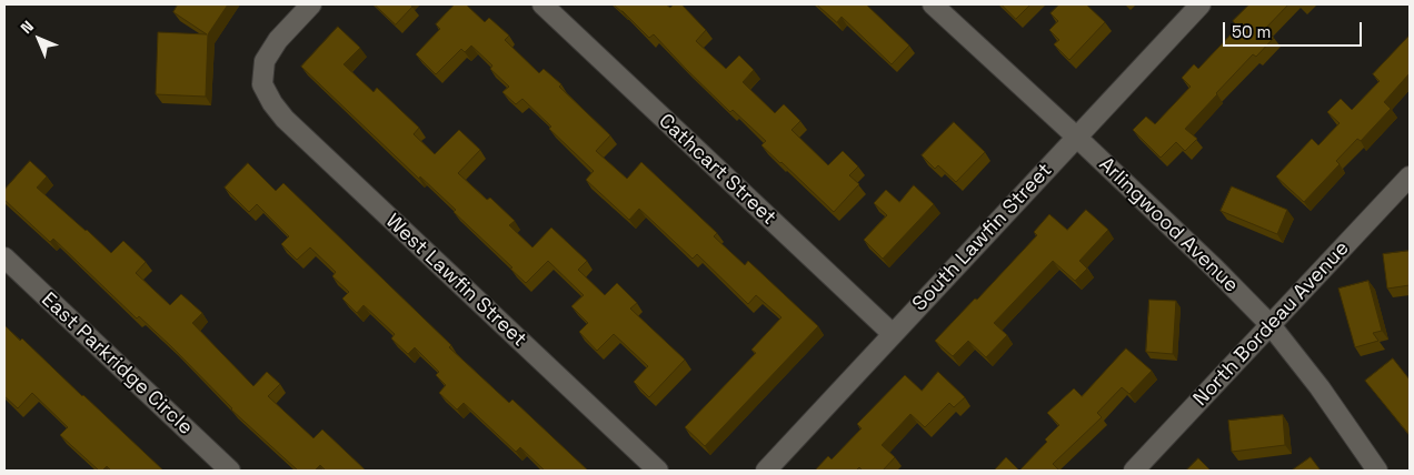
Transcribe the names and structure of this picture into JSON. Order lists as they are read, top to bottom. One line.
{"streets":{"street":["Cathcart Street","Arlingwood Avenue","South Lawfin Street","West Lawfin Street","North Bordeau Avenue","East Parkridge Circle"]},"crossings":[["Cathcart Street","South Lawfin Street"],["Arlingwood Avenue","South Lawfin Street"],["Arlingwood Avenue","North Bordeau Avenue"]],"scale_bar":"50 m","north":"top left"}
